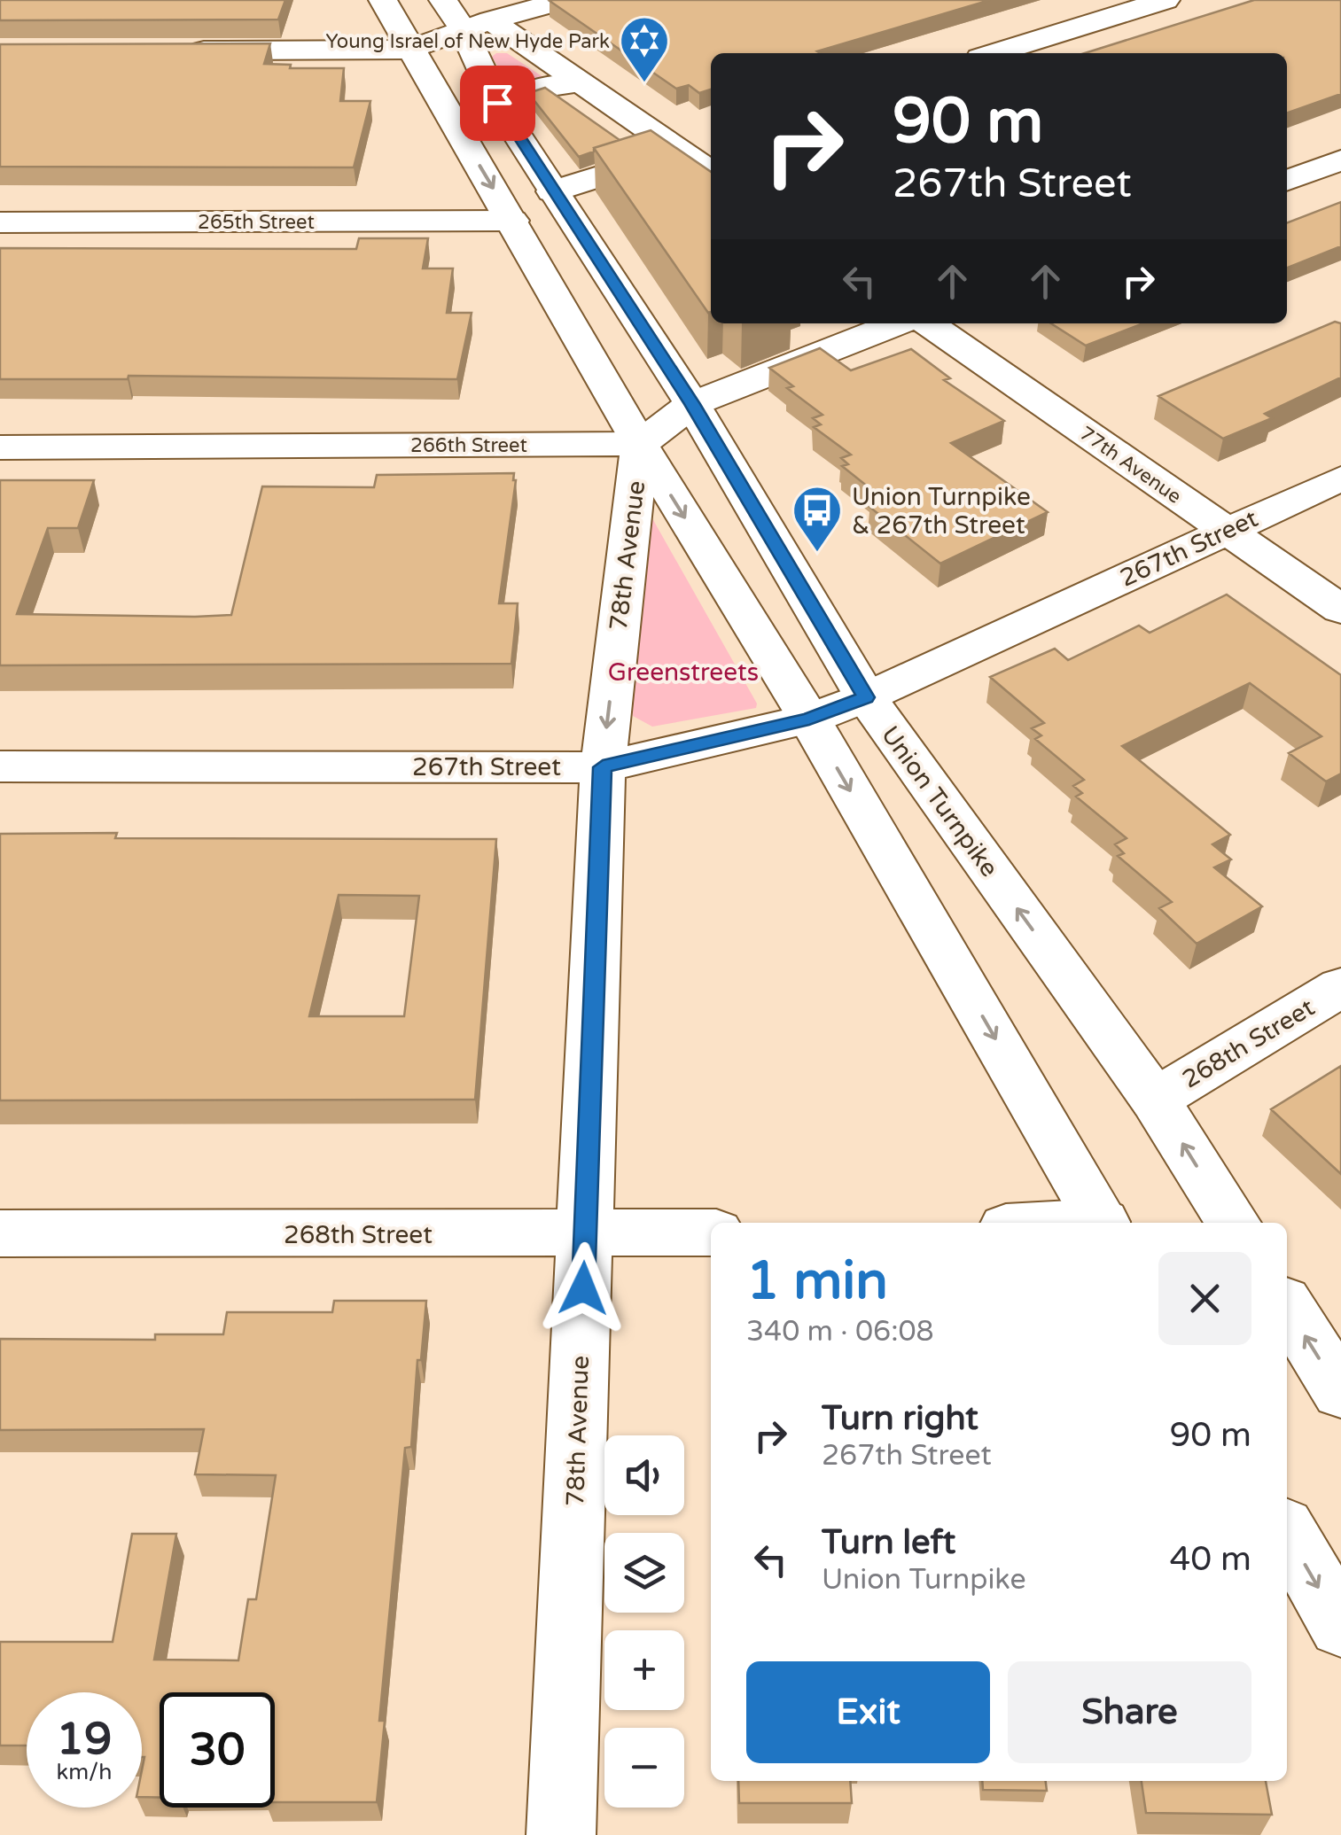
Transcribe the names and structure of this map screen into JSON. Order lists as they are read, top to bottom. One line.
{"streets":{"street":["265th Street","266th Street","77th Avenue","267th Street","78th Avenue","Union Turnpike","268th Street"]},"crossings":[["266th Street","78th Avenue"],["77th Avenue","267th Street"],["267th Street","78th Avenue"],["267th Street","Union Turnpike"],["78th Avenue","268th Street"],["Union Turnpike","268th Street"]],"parks":["Greenstreets"],"places":{"synagogue":["Young Israel of New Hyde Park"],"bus stop":["Union Turnpike & 267th Street"]},"page":{"turn":["90 m","267th Street"],"heading":["1 min","340 m · 06:08"],"list":[{"name":"Turn right","note":"267th Street","value":"90 m"},{"name":"Turn left","note":"Union Turnpike","value":"40 m"}],"map_buttons":["+","−"],"buttons":["Exit","Share"],"speed":"19 km/h","limit":"30"}}
